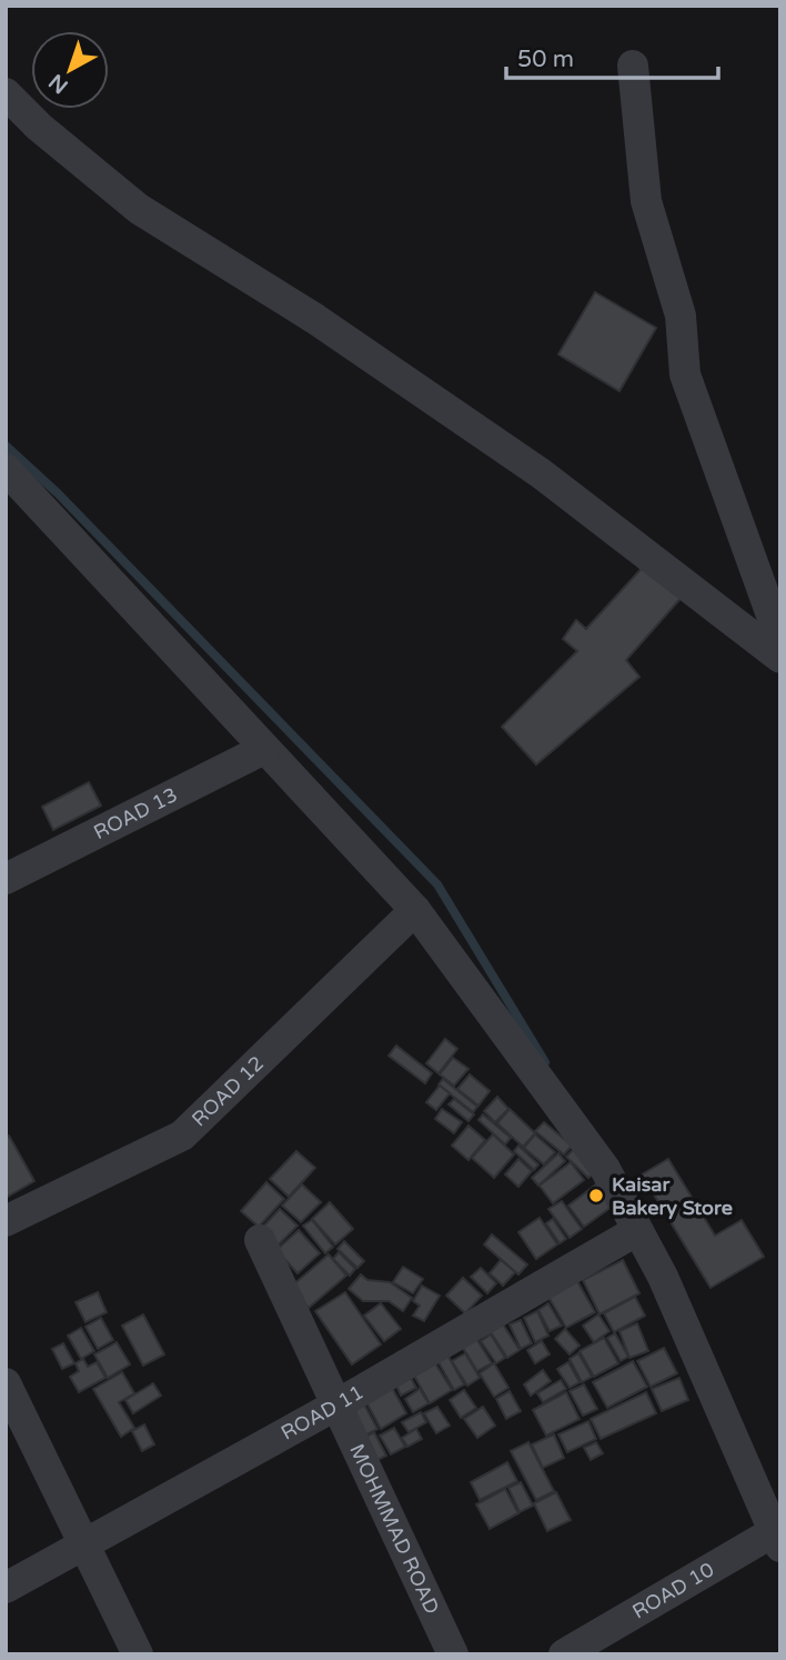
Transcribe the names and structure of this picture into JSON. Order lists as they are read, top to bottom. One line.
{"streets":{"street":["ROAD 13","ROAD 12","ROAD 11","MOHMMAD ROAD","ROAD 10"]},"crossings":[["ROAD 11","MOHMMAD ROAD"]],"places":["Kaisar Bakery Store"],"scale_bar":"50 m","north":"bottom left"}
